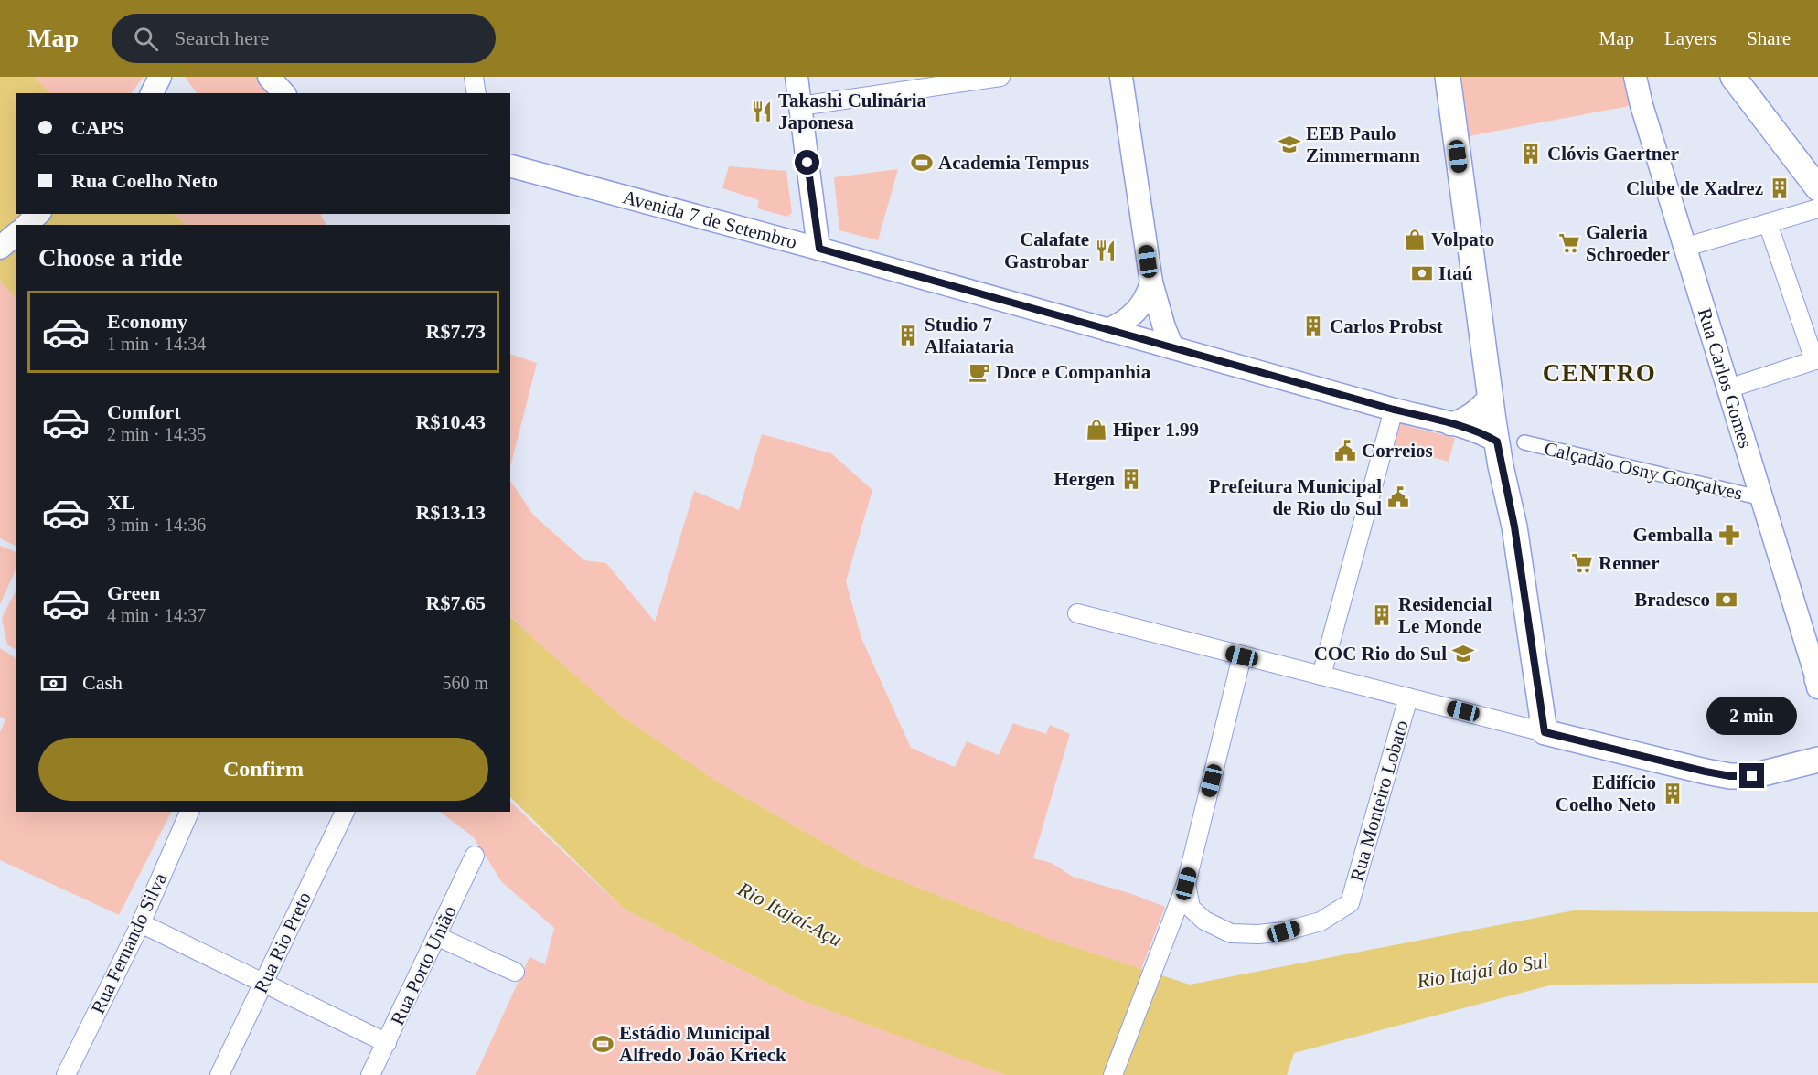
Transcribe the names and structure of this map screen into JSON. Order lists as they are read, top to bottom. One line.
{"streets":{"street":["Avenida 7 de Setembro","Rua Carlos Gomes","Calçadão Osny Gonçalves","Rua Monteiro Lobato","Rua Rio Preto","Rua Fernando Silva","Rua Porto União"]},"crossings":[["Rua Carlos Gomes","Calçadão Osny Gonçalves"]],"districts":["CENTRO"],"water":["Rio Itajaí-Açu","Rio Itajaí do Sul"],"places":{"restaurant":["Takashi Culinária Japonesa","Calafate Gastrobar"],"school or university":["EEB Paulo Zimmermann","COC Rio do Sul"],"building":["Clóvis Gaertner","Clube de Xadrez","Carlos Probst","Studio 7 Alfaiataria","Hergen","Residencial Le Monde","Edifício Coelho Neto"],"sports":["Academia Tempus","Estádio Municipal Alfredo João Krieck"],"shop":["Volpato","Hiper 1.99"],"supermarket":["Galeria Schroeder","Renner"],"bank":["Itaú","Bradesco"],"cafe":["Doce e Companhia"],"public building":["Correios","Prefeitura Municipal de Rio do Sul"],"pharmacy":["Gemballa"]},"page":{"header":"Map","search":"Search here","nav":["Map","Layers","Share"],"banner":["CAPS","Rua Coelho Neto"],"heading":"Choose a ride","list":[{"name":"Economy","note":"1 min · 14:34","value":"R$7.73"},{"name":"Comfort","note":"2 min · 14:35","value":"R$10.43"},{"name":"XL","note":"3 min · 14:36","value":"R$13.13"},{"name":"Green","note":"4 min · 14:37","value":"R$7.65"}],"pay":["Cash","560 m"],"bubble":"2 min","buttons":"Confirm"}}
